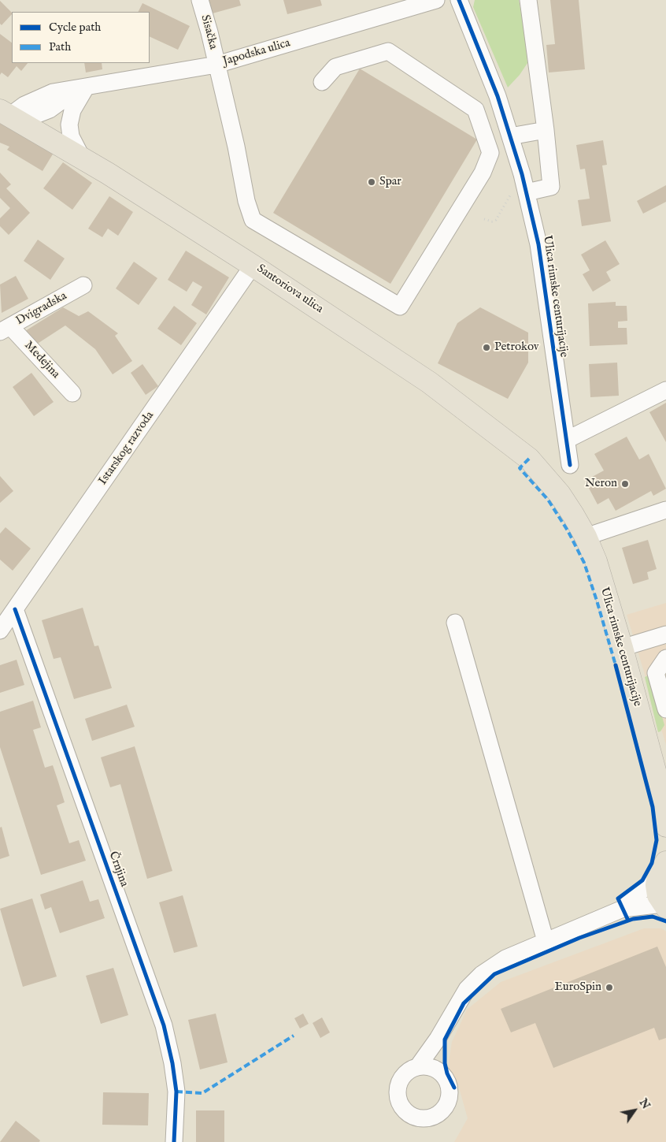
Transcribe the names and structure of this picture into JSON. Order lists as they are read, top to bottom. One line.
{"streets":{"main road":["Santoriova ulica","Ulica rimske centurijacije"],"street":["Sisačka","Japodska ulica","Dvigradska","Medejina","Istarskog razvoda","Črnjina"]},"crossings":[["Sisačka","Japodska ulica"],["Santoriova ulica","Ulica rimske centurijacije"],["Santoriova ulica","Istarskog razvoda"],["Dvigradska","Medejina"],["Istarskog razvoda","Črnjina"]],"places":["Spar","Petrokov","Neron","EuroSpin"],"legend":["Cycle path","Path"],"north":"top right"}
